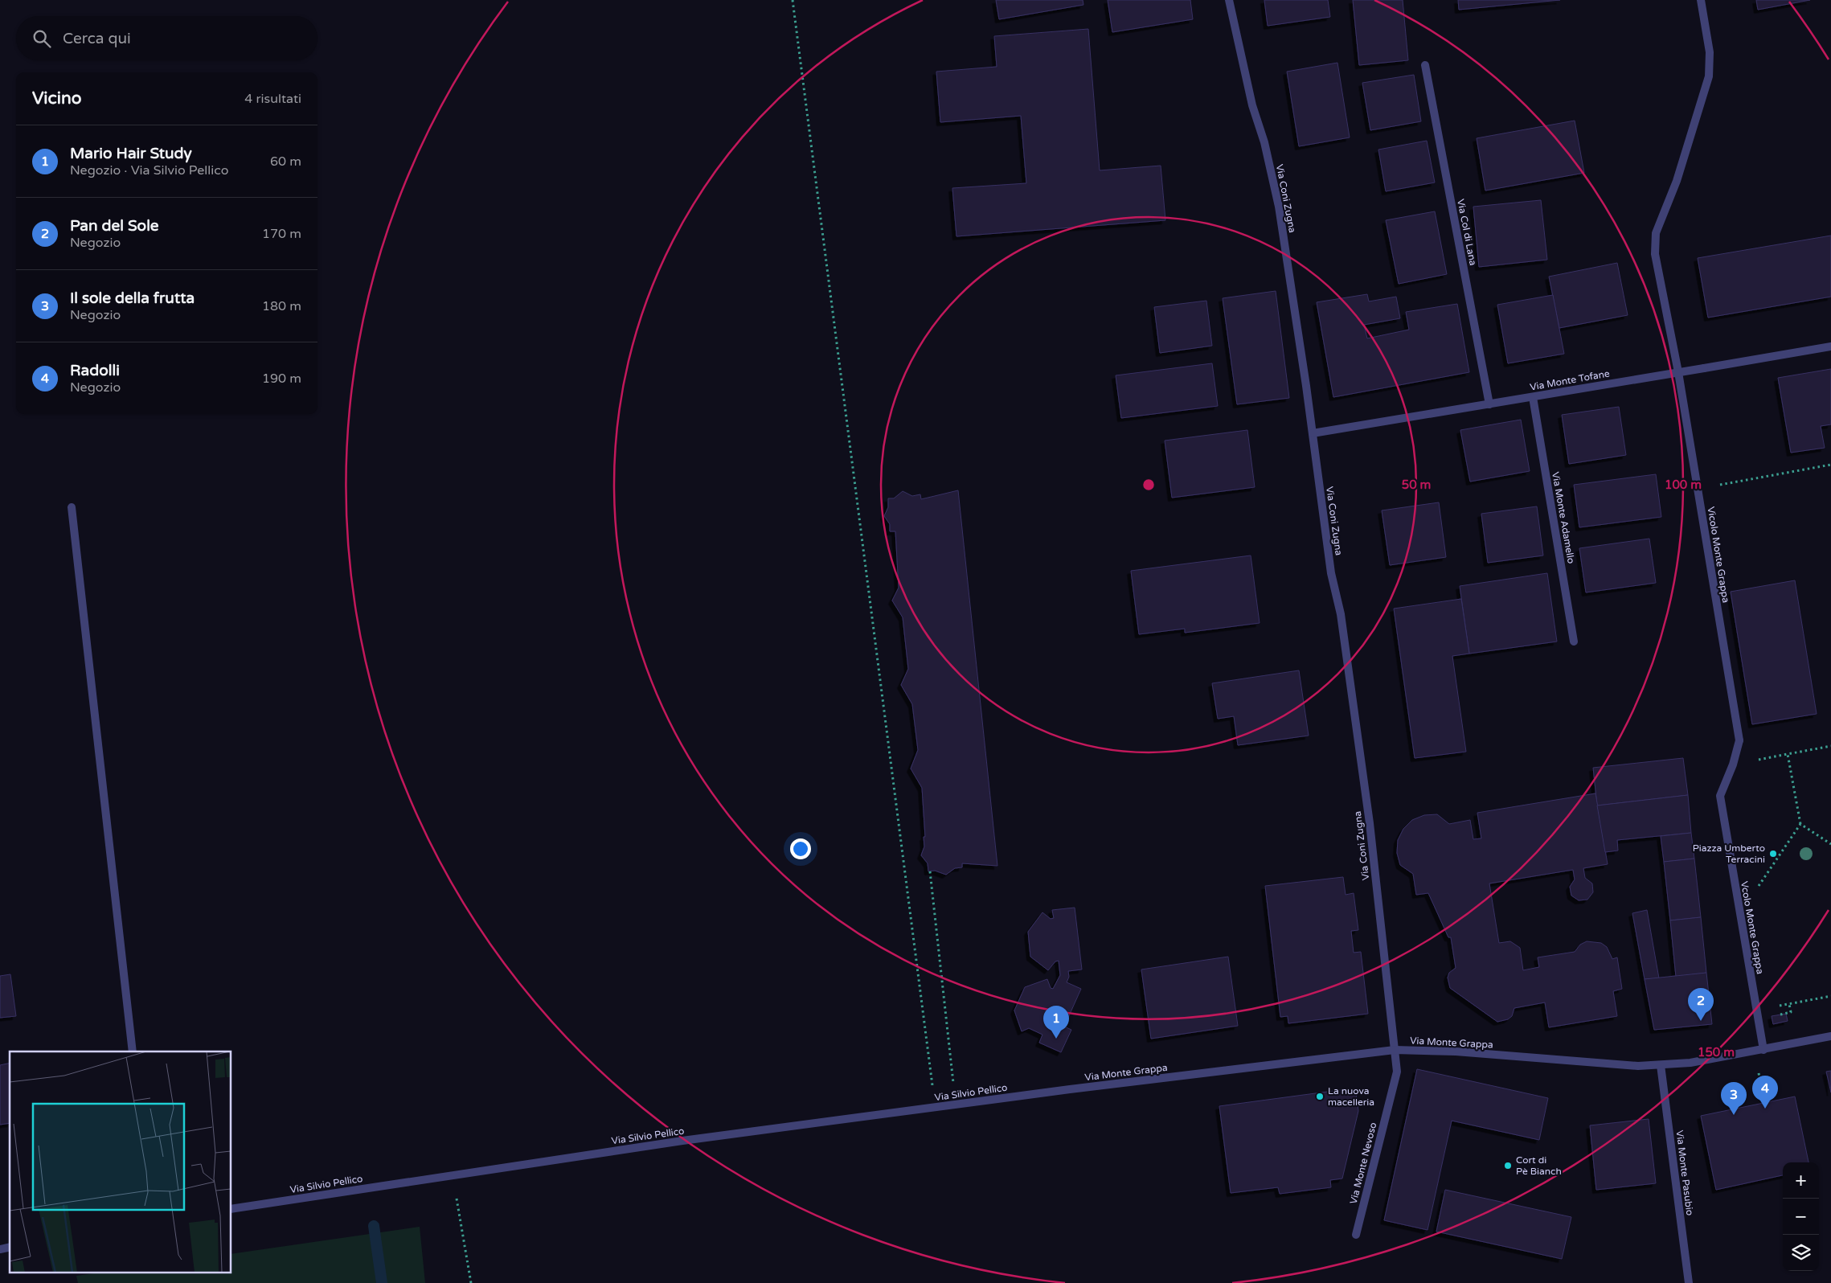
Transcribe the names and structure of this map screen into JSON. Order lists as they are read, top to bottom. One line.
{"streets":{"street":["Via Coni Zugna","Via Col di Lana","Via Monte Tofane","Via Monte Adamello","Vicolo Monte Grappa","Vcolo Monte Grappa","Via Monte Grappa","Via Silvio Pellico","Via Monte Nevoso","Via Monte Pasubio"]},"crossings":[["Via Coni Zugna","Via Monte Tofane"],["Via Coni Zugna","Via Monte Grappa"],["Via Coni Zugna","Via Monte Nevoso"],["Via Col di Lana","Via Monte Tofane"],["Via Monte Tofane","Via Monte Adamello"],["Via Monte Tofane","Vicolo Monte Grappa"],["Vicolo Monte Grappa","Vcolo Monte Grappa"],["Vcolo Monte Grappa","Via Monte Grappa"],["Via Monte Grappa","Via Silvio Pellico"],["Via Monte Grappa","Via Monte Nevoso"],["Via Monte Grappa","Via Monte Pasubio"]],"places":["Piazza Umberto Terracini","La nuova macelleria","Cort di Pè Bianch"],"page":{"search":"Cerca qui","heading":["Vicino","4 risultati"],"list":[{"mark":"1","name":"Mario Hair Study","note":"Negozio · Via Silvio Pellico","value":"60 m"},{"mark":"2","name":"Pan del Sole","note":"Negozio","value":"170 m"},{"mark":"3","name":"Il sole della frutta","note":"Negozio","value":"180 m"},{"mark":"4","name":"Radolli","note":"Negozio","value":"190 m"}],"pins":["2","1","4","3"],"map_buttons":["+","−"]},"rings":["50 m","100 m","150 m"]}
